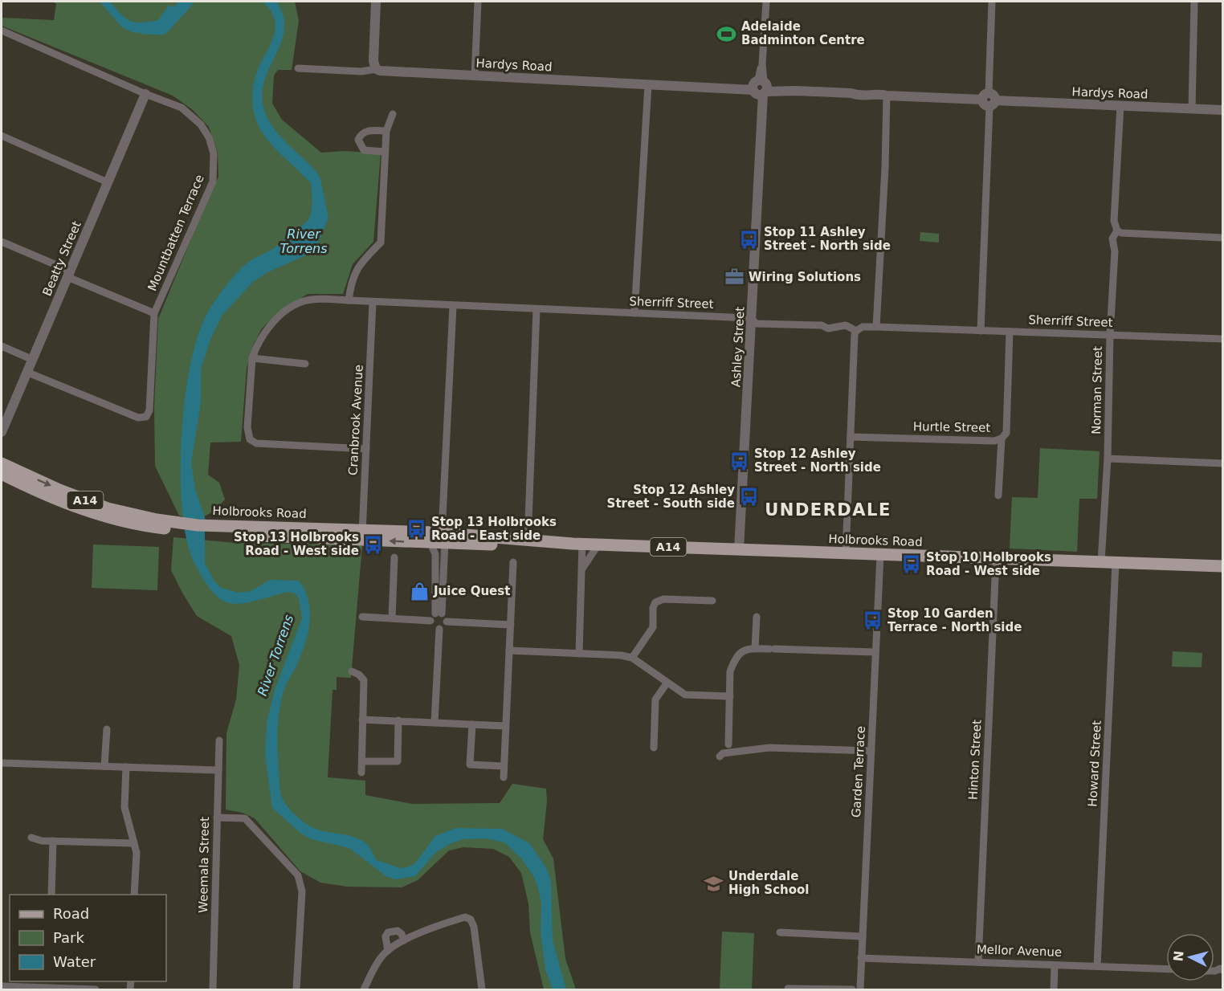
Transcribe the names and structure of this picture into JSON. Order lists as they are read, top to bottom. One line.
{"streets":{"main road":["A14","Holbrooks Road"],"street":["Hardys Road","Mountbatten Terrace","Beatty Street","Sherriff Street","Ashley Street","Norman Street","Cranbrook Avenue","Hurtle Street","Hinton Street","Howard Street","Garden Terrace","Weemala Street","Mellor Avenue"]},"crossings":[["Hardys Road","Ashley Street"],["Hardys Road","Norman Street"],["Mountbatten Terrace","Beatty Street"],["Sherriff Street","Ashley Street"],["Sherriff Street","Norman Street"],["Sherriff Street","Cranbrook Avenue"],["Sherriff Street","Hurtle Street"],["Ashley Street","Holbrooks Road"],["Norman Street","Holbrooks Road"],["Cranbrook Avenue","Holbrooks Road"],["Holbrooks Road","Hinton Street"],["Holbrooks Road","Howard Street"],["Holbrooks Road","Garden Terrace"],["Hinton Street","Mellor Avenue"],["Howard Street","Mellor Avenue"],["Garden Terrace","Mellor Avenue"]],"districts":["UNDERDALE"],"water":["River Torrens"],"places":{"sports":["Adelaide Badminton Centre"],"bus stop":["Stop 11 Ashley Street - North side","Stop 12 Ashley Street - North side","Stop 12 Ashley Street - South side","Stop 13 Holbrooks Road - East side","Stop 13 Holbrooks Road - West side","Stop 10 Holbrooks Road - West side","Stop 10 Garden Terrace - North side"],"office":["Wiring Solutions"],"shop":["Juice Quest"],"school or university":["Underdale High School"]},"legend":["Road","Park","Water"],"north":"left"}
